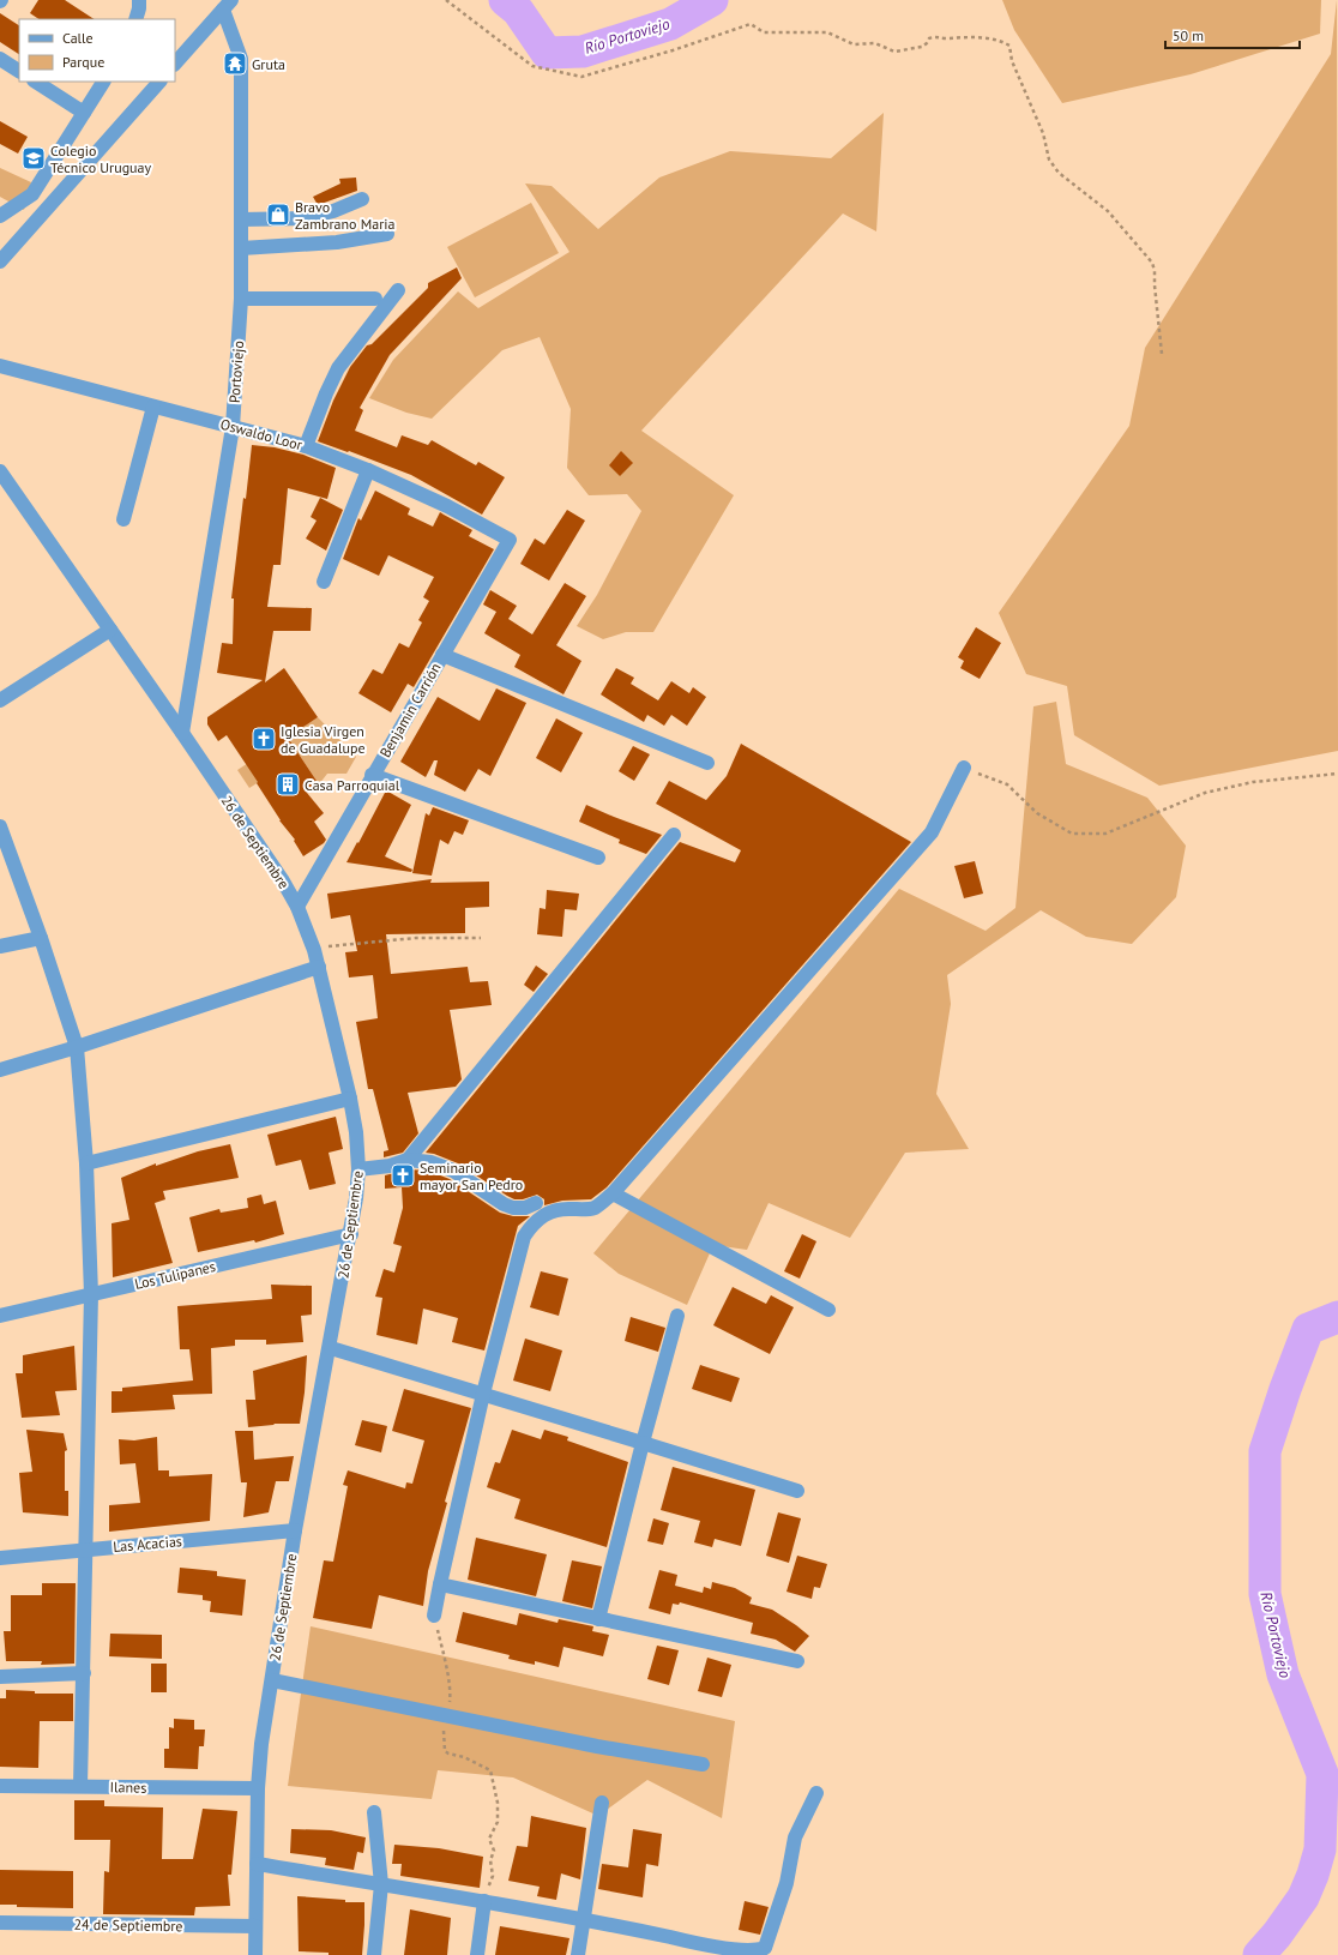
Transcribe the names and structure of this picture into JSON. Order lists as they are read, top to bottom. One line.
{"streets":{"street":["Portoviejo","Oswaldo Loor","Benjamin Carrión","26 de Septiembre","Los Tulipanes","Las Acacias","Ilanes","24 de Septiembre"]},"crossings":[["Portoviejo","Oswaldo Loor"],["Portoviejo","26 de Septiembre"],["Oswaldo Loor","Benjamin Carrión"],["Benjamin Carrión","26 de Septiembre"],["26 de Septiembre","Los Tulipanes"],["26 de Septiembre","Las Acacias"],["26 de Septiembre","Ilanes"],["26 de Septiembre","24 de Septiembre"]],"water":["Río Portoviejo"],"places":{"temple":["Gruta"],"school or university":["Colegio Técnico Uruguay"],"shop":["Bravo Zambrano Maria"],"church":["Iglesia Virgen de Guadalupe","Seminario mayor San Pedro"],"building":["Casa Parroquial"]},"legend":["Calle","Parque"],"scale_bar":"50 m"}
